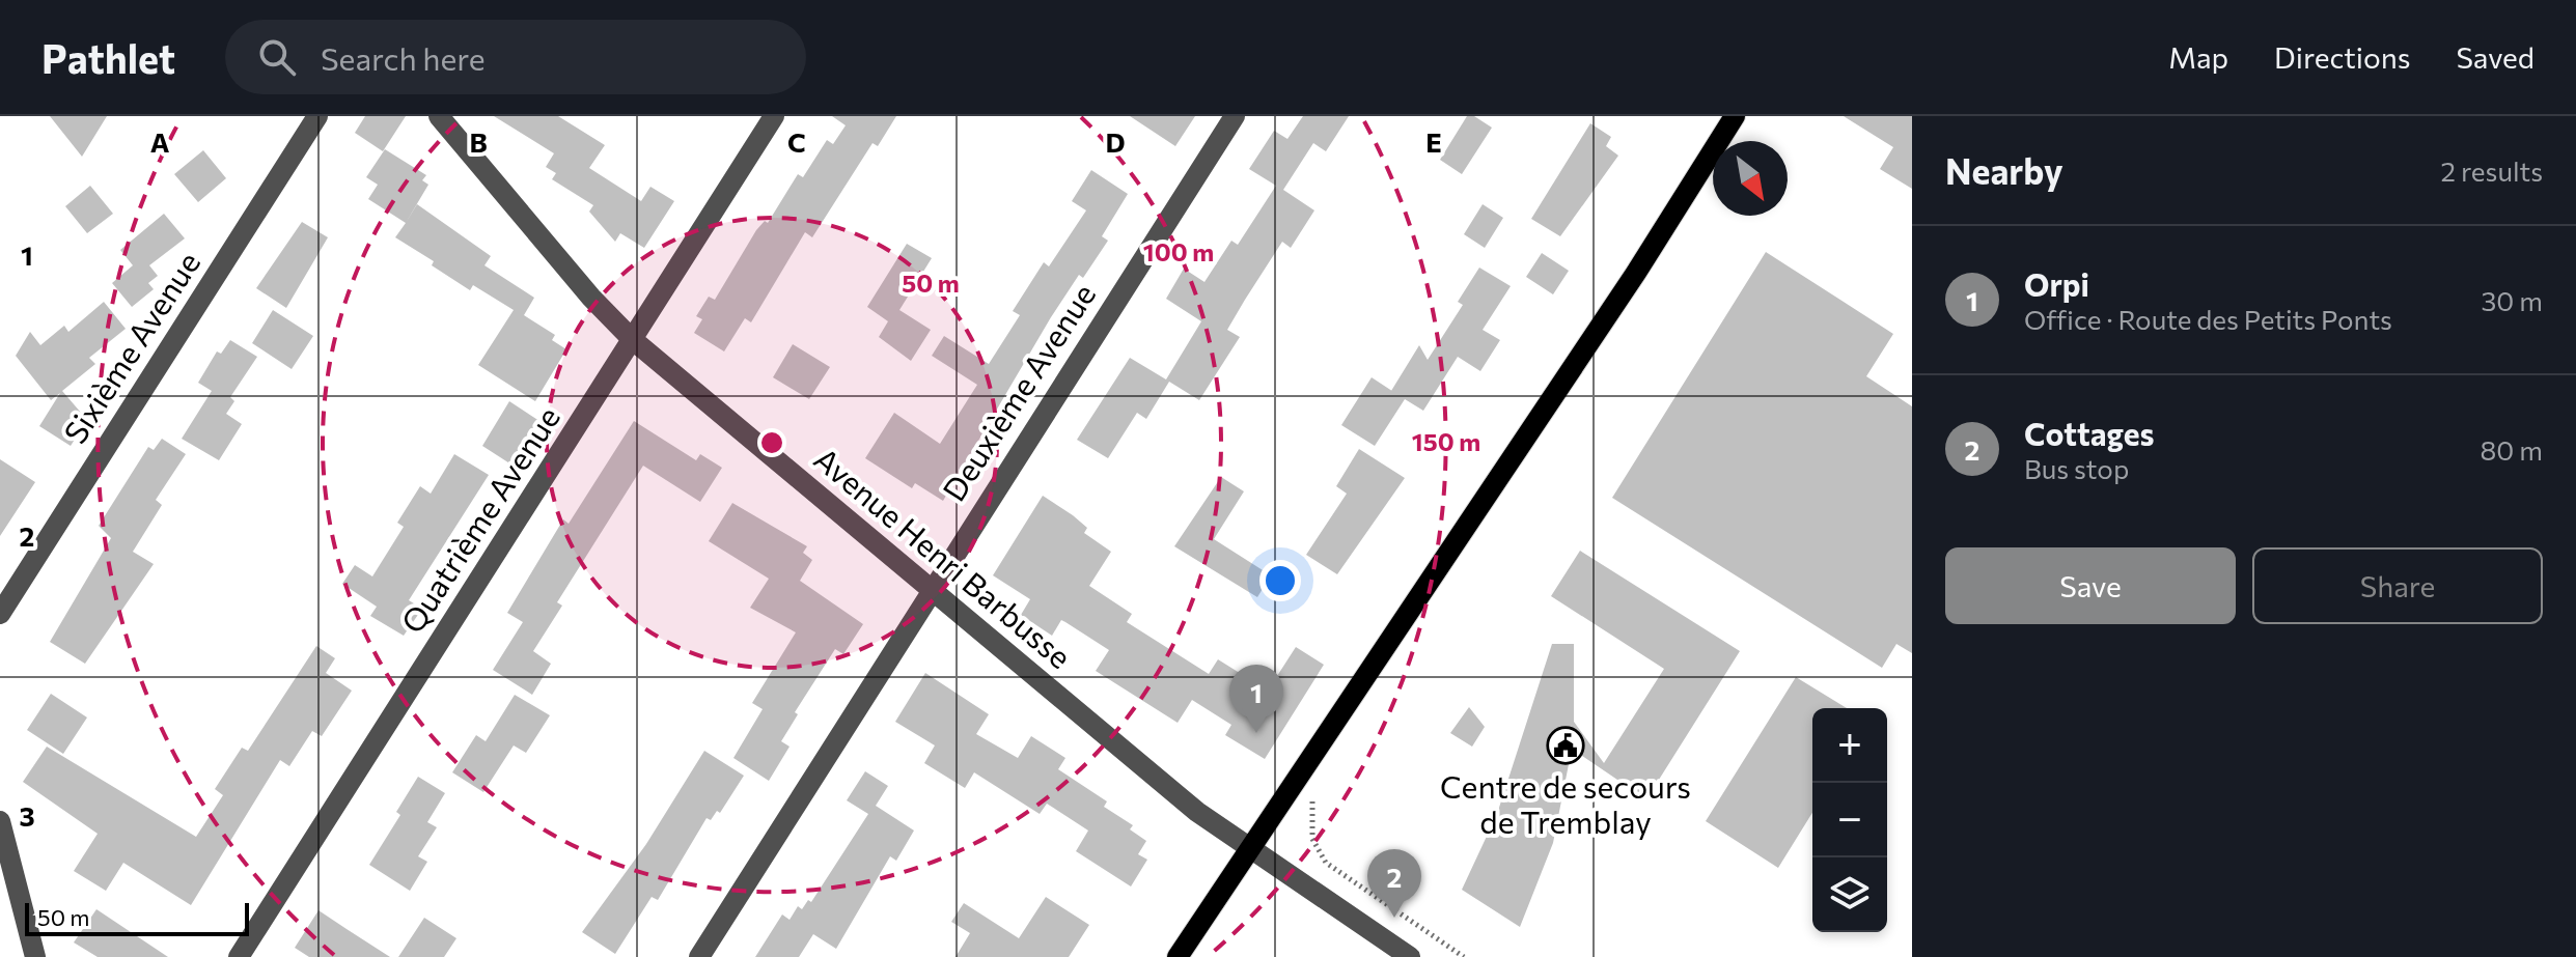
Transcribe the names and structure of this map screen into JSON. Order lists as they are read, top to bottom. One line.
{"streets":{"street":["Sixième Avenue","Deuxième Avenue","Quatrième Avenue","Avenue Henri Barbusse"]},"crossings":[["Deuxième Avenue","Avenue Henri Barbusse"],["Quatrième Avenue","Avenue Henri Barbusse"]],"places":{"public building":["Centre de secours de Tremblay"]},"scale_bar":"50 m","north":"bottom right","page":{"header":"Pathlet","search":"Search here","nav":["Map","Directions","Saved"],"heading":["Nearby","2 results"],"list":[{"mark":"1","name":"Orpi","note":"Office · Route des Petits Ponts","value":"30 m"},{"mark":"2","name":"Cottages","note":"Bus stop","value":"80 m"}],"buttons":["Save","Share"],"pins":["1","2"],"map_buttons":["+","−"],"scale":"50 m"},"grid":{"columns":["A","B","C","D","E"],"rows":["1","2","3"]},"rings":["100 m","50 m","150 m"]}
